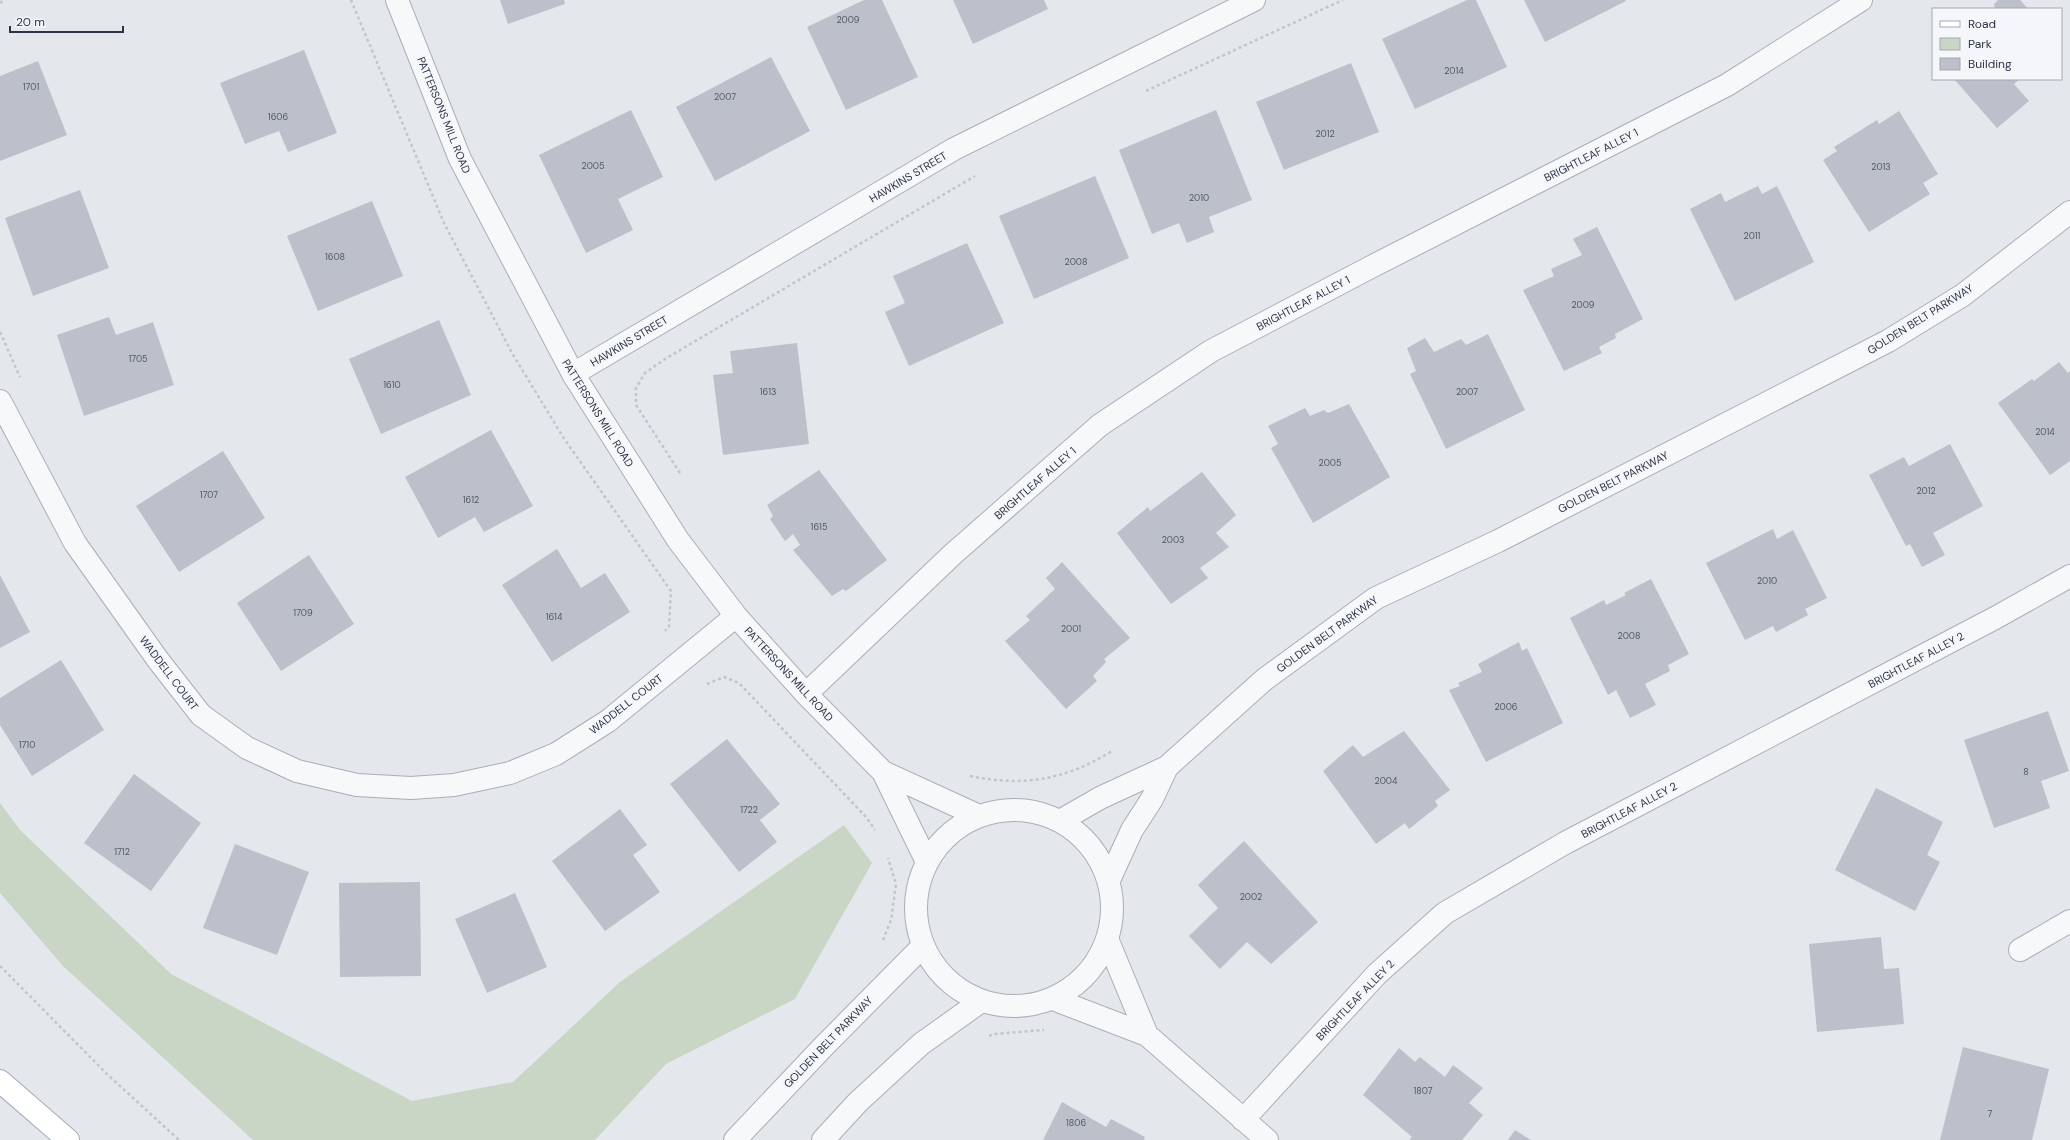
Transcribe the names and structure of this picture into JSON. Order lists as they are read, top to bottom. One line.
{"streets":{"street":["PATTERSONS MILL ROAD","BRIGHTLEAF ALLEY 1","HAWKINS STREET","GOLDEN BELT PARKWAY","BRIGHTLEAF ALLEY 2","WADDELL COURT"]},"crossings":[["PATTERSONS MILL ROAD","BRIGHTLEAF ALLEY 1"],["PATTERSONS MILL ROAD","HAWKINS STREET"],["PATTERSONS MILL ROAD","WADDELL COURT"]],"house_numbers":["2009","2014","1701","2007","1606","2012","2005","2013","2010","2011","1608","2008","2009","1705","1610","1613","2007","2014","2005","2012","1707","1612","1615","2003","2010","1709","1614","2001","2008","2006","1710","8","2004","1722","1712","2002","1807","7","1806"],"legend":["Road","Park","Building"],"scale_bar":"20 m"}
